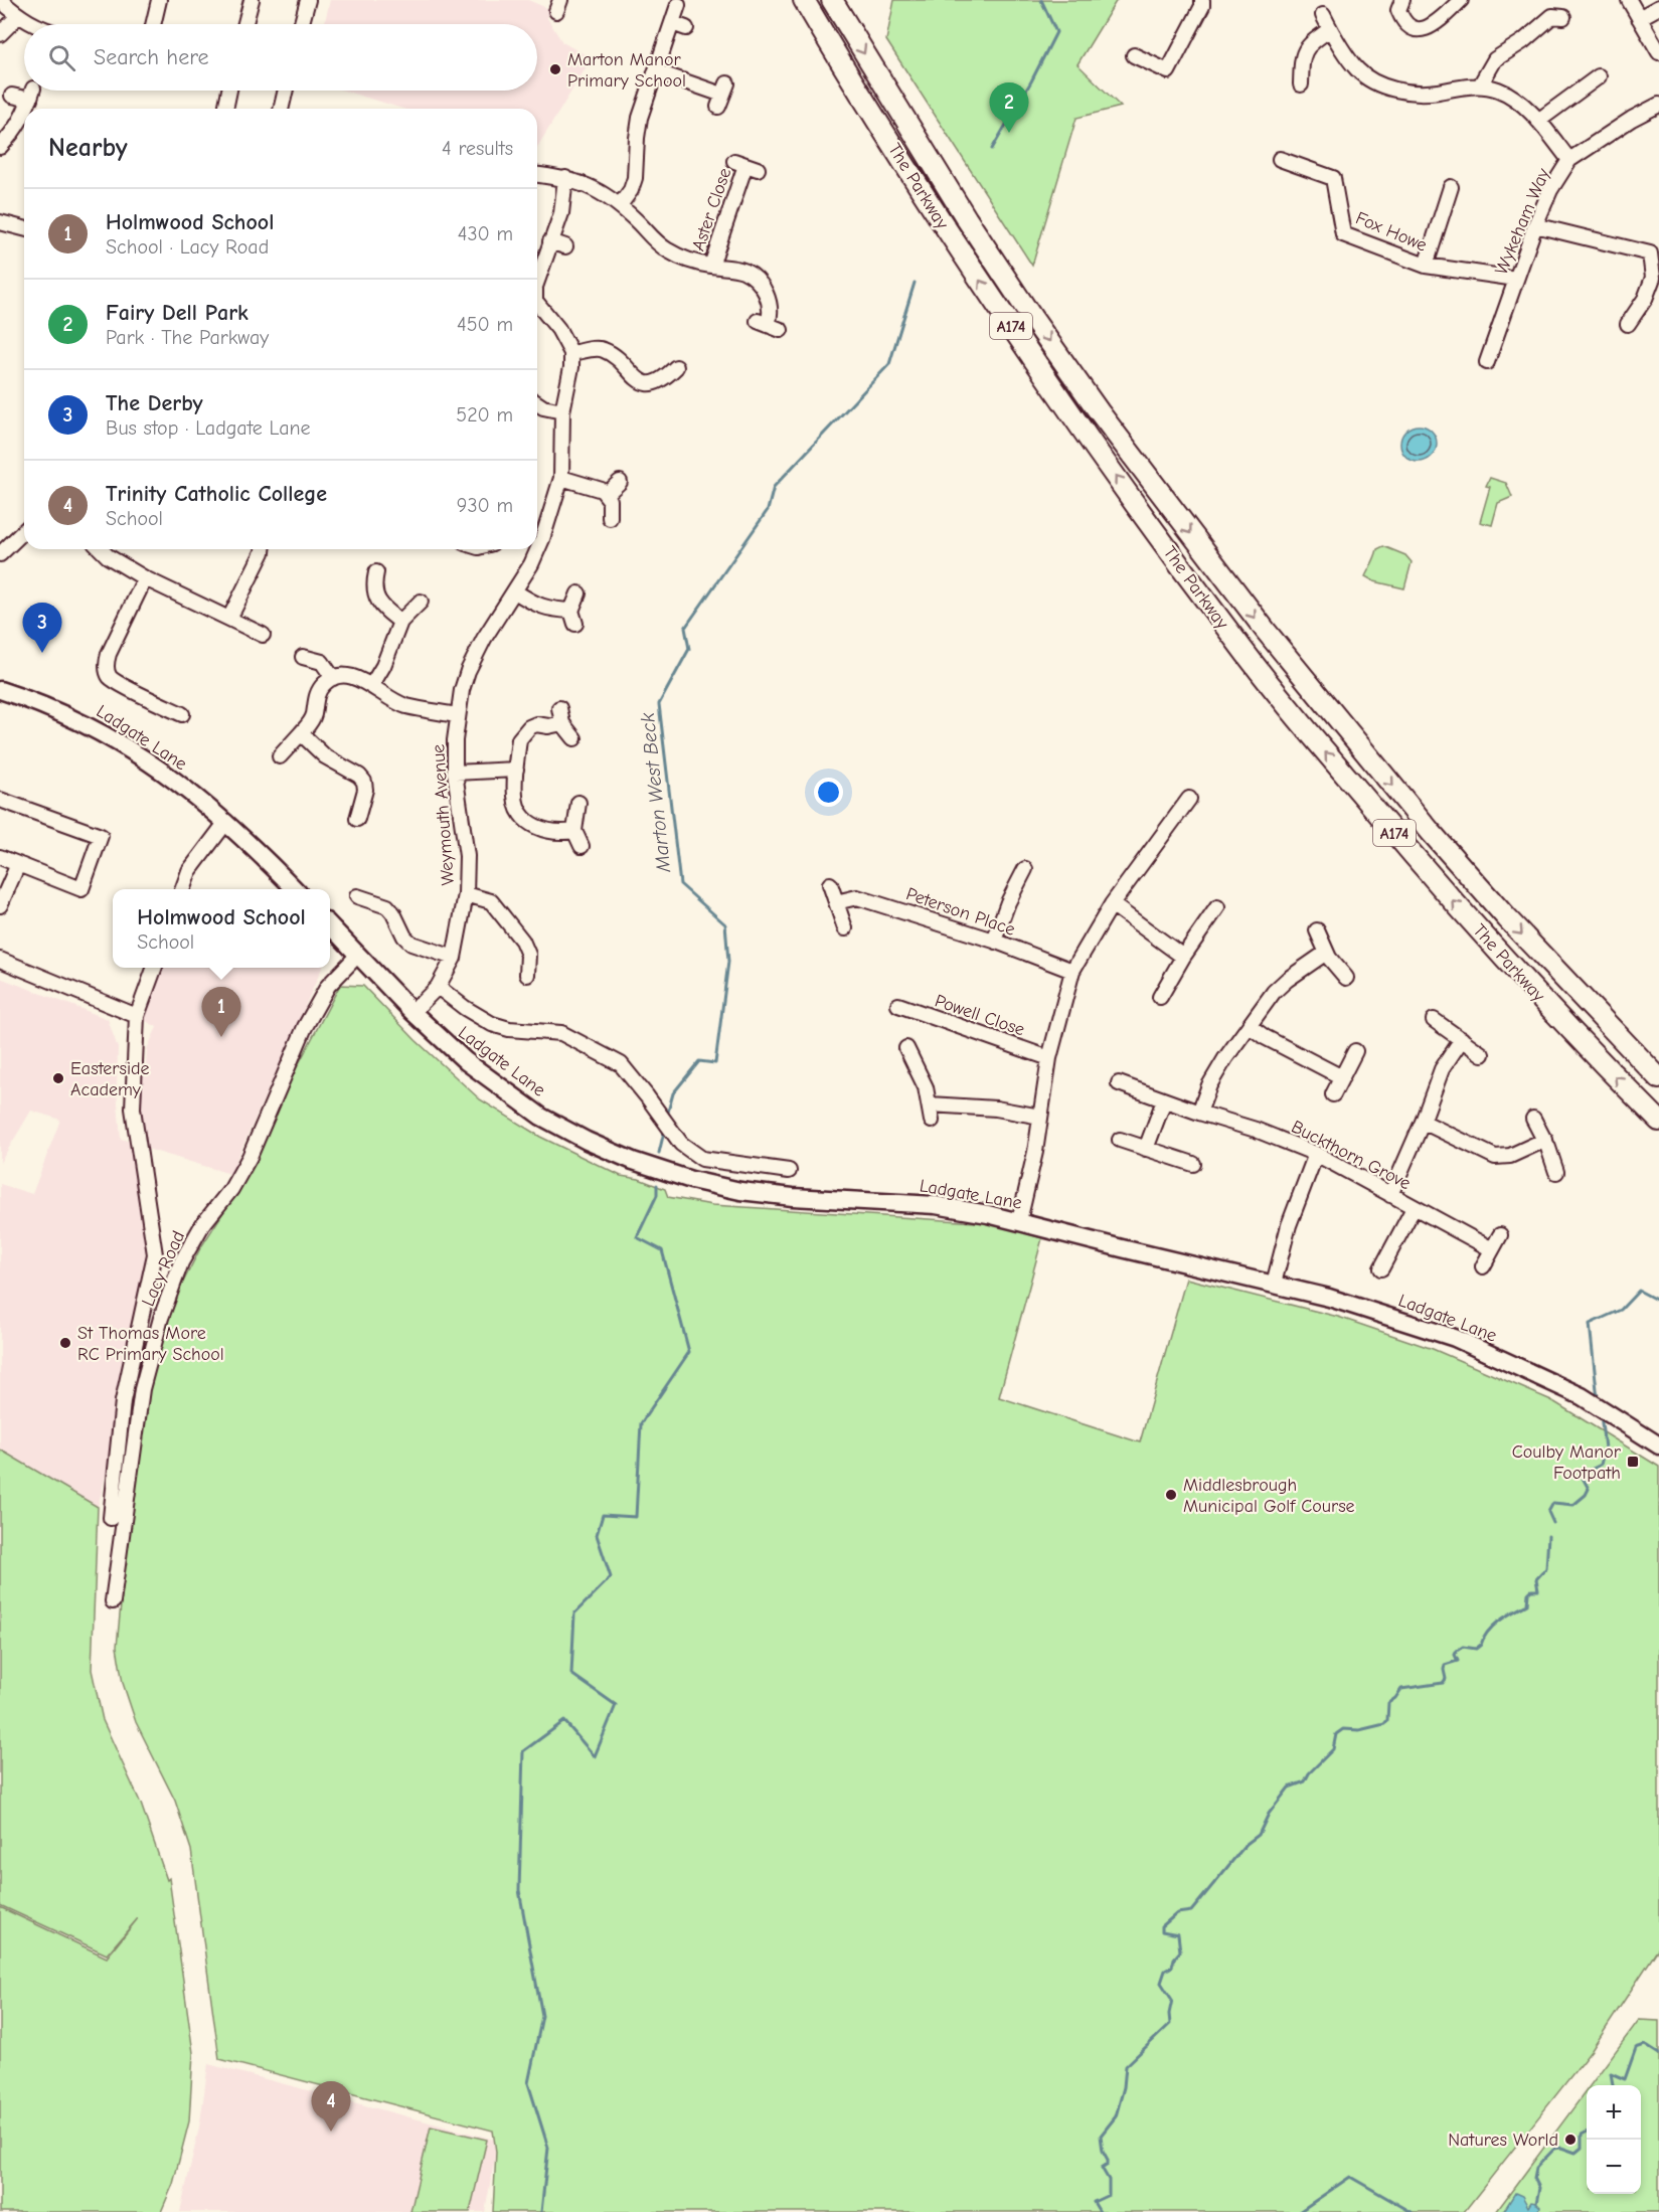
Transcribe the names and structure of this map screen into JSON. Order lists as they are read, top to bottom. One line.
{"streets":{"highway":["The Parkway","A174"],"main road":["Ladgate Lane"],"street":["Aster Close","Wykeham Way","Fox Howe","Weymouth Avenue","Peterson Place","Powell Close","Buckthorn Grove","Lacy Road"]},"crossings":[["Wykeham Way","Fox Howe"],["Ladgate Lane","Weymouth Avenue"],["Ladgate Lane","Lacy Road"]],"water":["Marton West Beck"],"places":{"other":["Marton Manor Primary School","Easterside Academy","St Thomas More RC Primary School","Middlesbrough Municipal Golf Course","Natures World"],"transit":["Coulby Manor Footpath"]},"page":{"search":"Search here","pins":["2","3","1","4"],"heading":["Nearby","4 results"],"list":[{"mark":"1","name":"Holmwood School","note":"School · Lacy Road","value":"430 m"},{"mark":"2","name":"Fairy Dell Park","note":"Park · The Parkway","value":"450 m"},{"mark":"3","name":"The Derby","note":"Bus stop · Ladgate Lane","value":"520 m"},{"mark":"4","name":"Trinity Catholic College","note":"School","value":"930 m"}],"popup":["Holmwood School","School"],"map_buttons":["+","−"]}}
